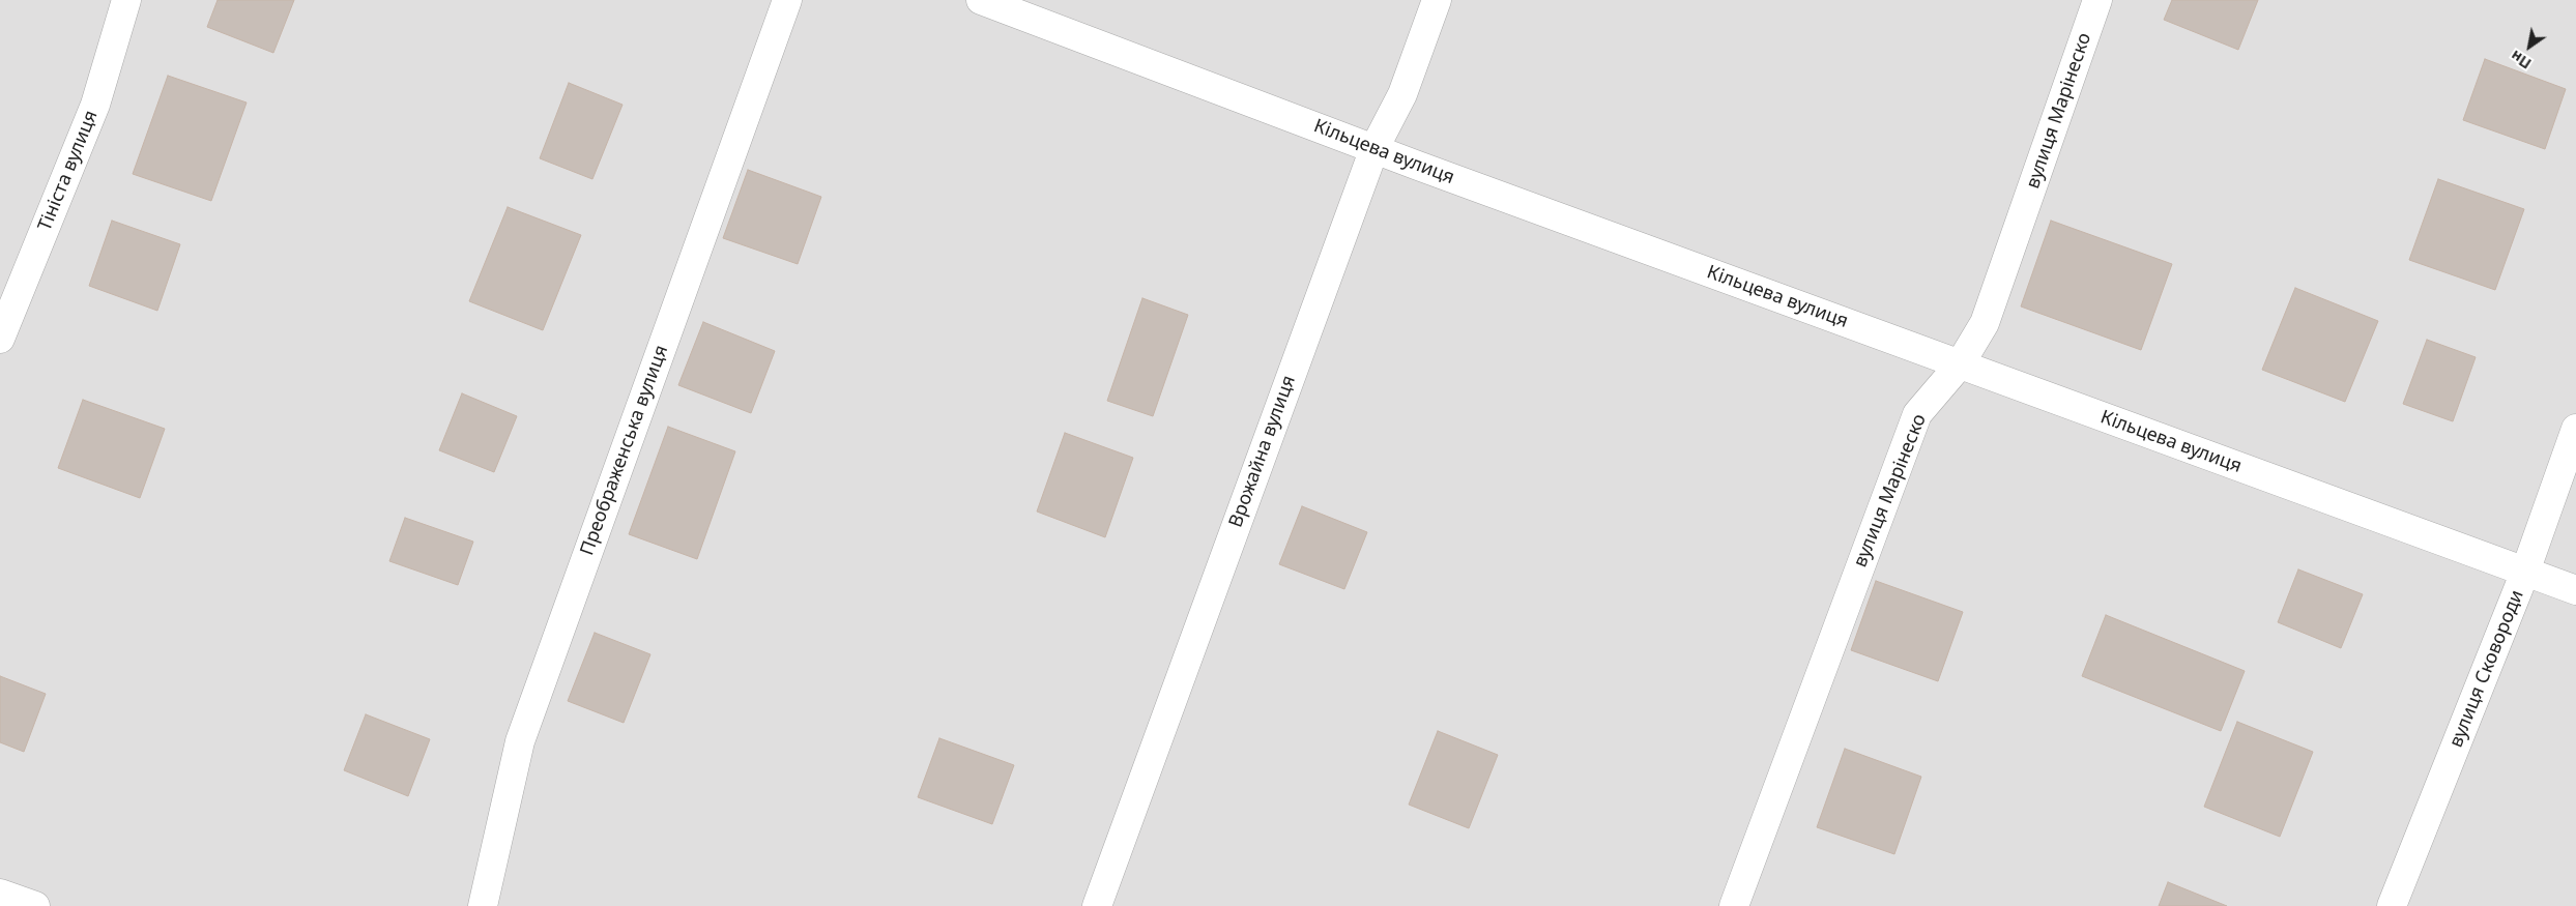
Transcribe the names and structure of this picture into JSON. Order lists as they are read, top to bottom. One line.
{"streets":{"street":["вулиця Марінеско","Кільцева вулиця","Тініста вулиця","Преображенська вулиця","Врожайна вулиця","вулиця Сковороди"]},"crossings":[["вулиця Марінеско","Кільцева вулиця"],["Кільцева вулиця","Врожайна вулиця"],["Кільцева вулиця","вулиця Сковороди"]],"north":"bottom left"}
